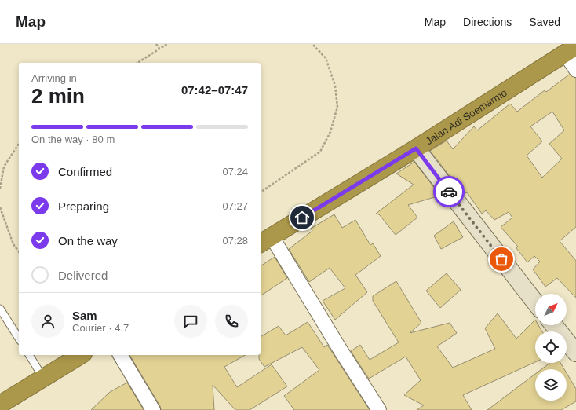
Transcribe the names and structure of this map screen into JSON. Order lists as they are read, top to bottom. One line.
{"streets":{"highway":["Jalan Adi Soemarmo"]},"north":"top right","page":{"header":"Map","nav":["Map","Directions","Saved"],"heading":["2 min","Arriving in","07:42–07:47"],"panel":["Sam","Courier · 4.7"],"bar":"On the way · 80 m","list":[["Confirmed","07:24"],["Preparing","07:27"],["On the way","07:28"],"Delivered"]}}
